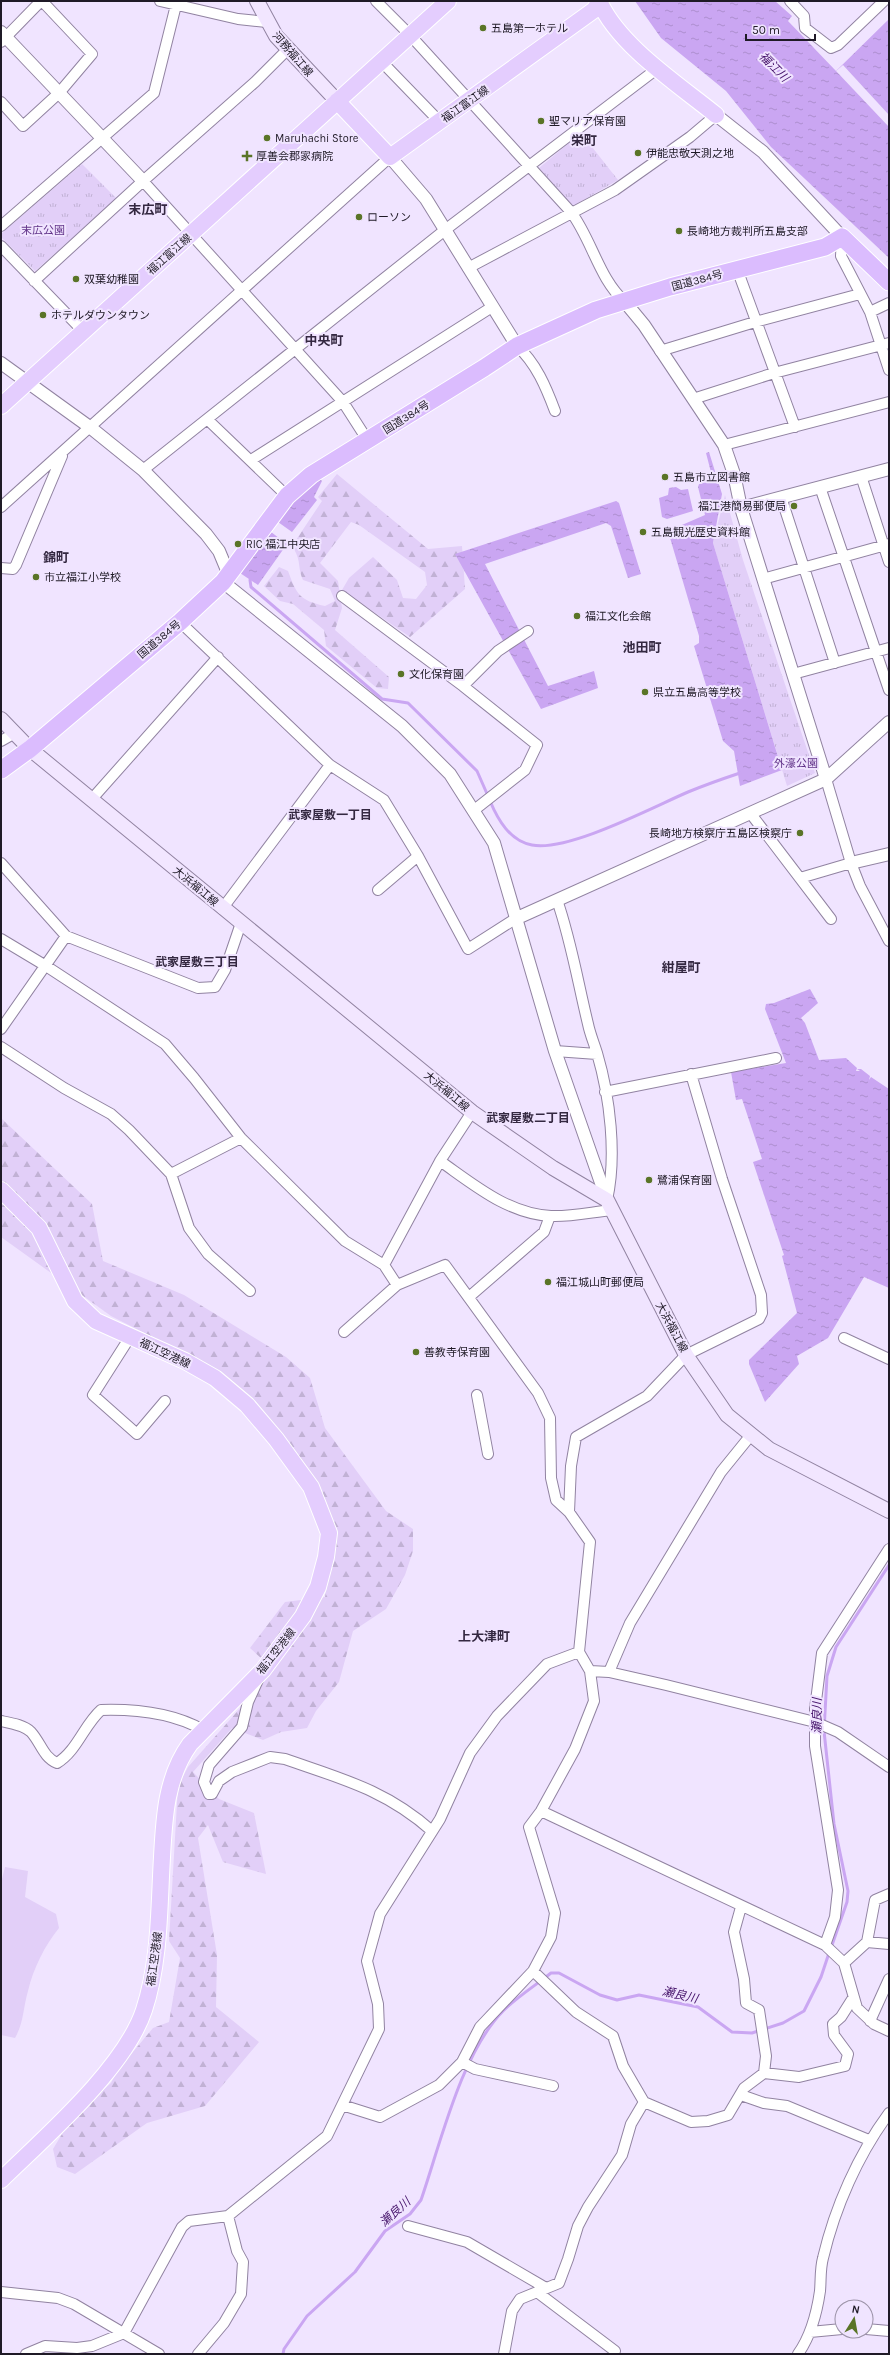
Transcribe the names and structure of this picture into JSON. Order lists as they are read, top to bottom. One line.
{"streets":{"highway":["国道384号"],"main road":["河務福江線","福江富江線","大浜福江線","福江空港線"]},"crossings":[["河務福江線","福江富江線"],["国道384号","大浜福江線"]],"districts":["栄町","末広町","中央町","錦町","池田町","武家屋敷一丁目","武家屋敷三丁目","紺屋町","武家屋敷二丁目","上大津町"],"water":["福江川","瀬良川"],"parks":["末広公園","外濠公園"],"places":{"other":["五島第一ホテル","聖マリア保育園","Maruhachi Store","伊能忠敬天測之地","ローソン","長崎地方裁判所五島支部","双葉幼稚園","ホテルダウンタウン","五島市立図書館","福江港簡易郵便局","五島観光歴史資料館","RIC 福江中央店","市立福江小学校","福江文化会館","文化保育園","県立五島高等学校","長崎地方検察庁五島区検察庁","鷺浦保育園","福江城山町郵便局","善教寺保育園"],"health":["厚善会郡家病院"]},"scale_bar":"50 m","north":"top"}
